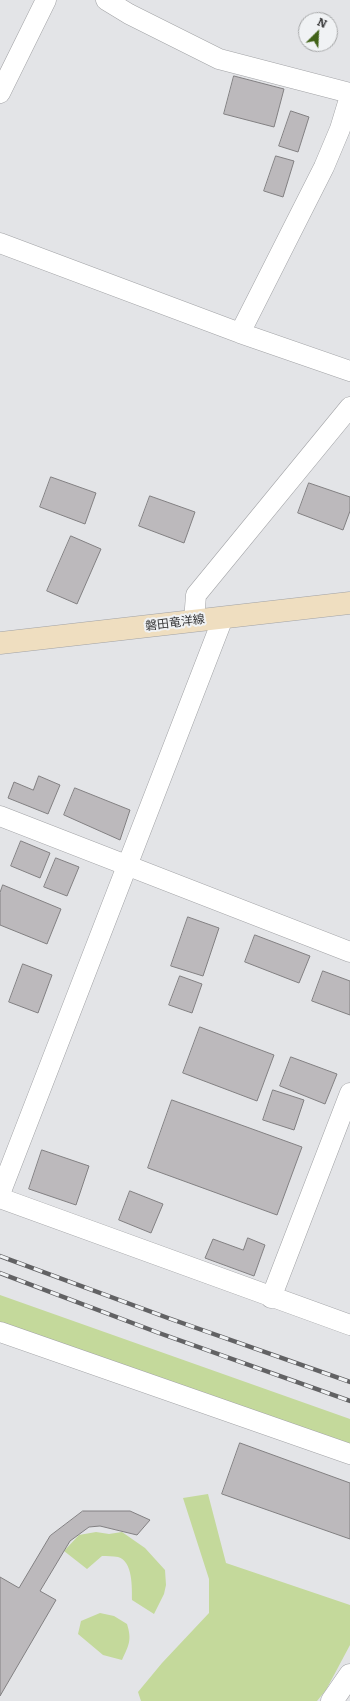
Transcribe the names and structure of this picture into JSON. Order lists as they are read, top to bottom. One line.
{"streets":{"main road":["磐田竜洋線"]},"north":"top right"}
